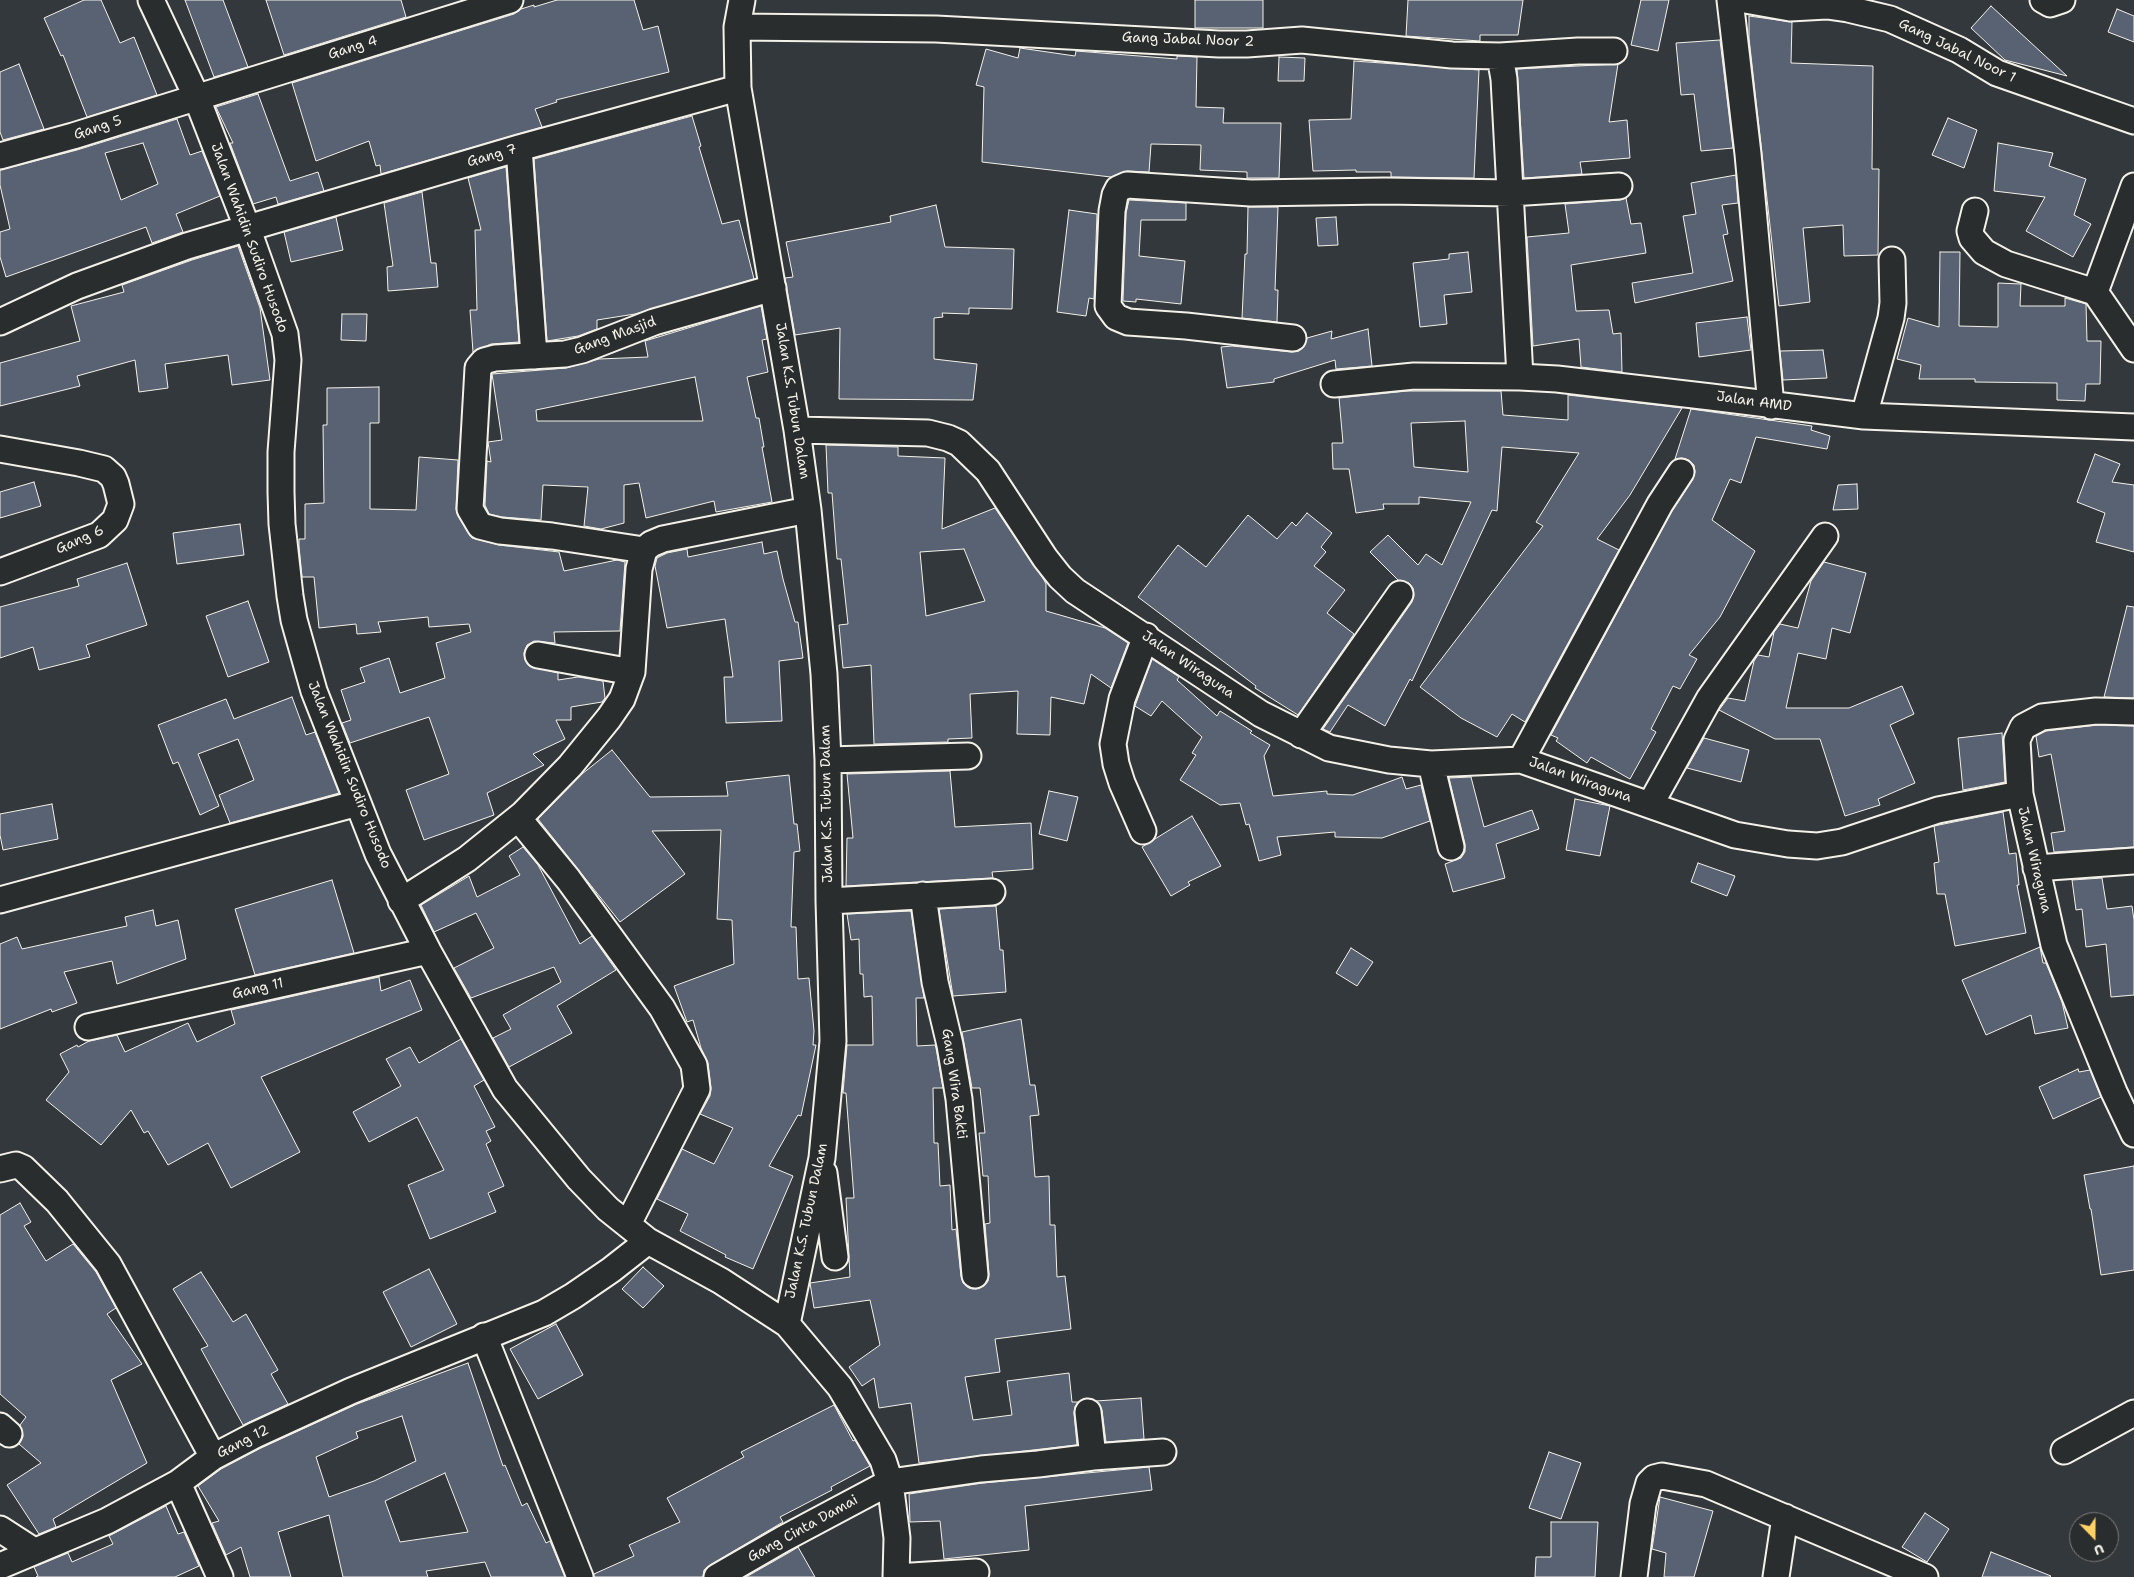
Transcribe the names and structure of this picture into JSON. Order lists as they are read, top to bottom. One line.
{"streets":{"street":["Gang Jabal Noor 2","Gang 4","Gang Jabal Noor 1","Gang 5","Gang 7","Jalan Wahidin Sudiro Husodo","Gang Masjid","Jalan K.S. Tubun Dalam","Jalan AMD","Gang 6","Jalan Wiraguna","Gang 11","Gang Wira Bakti","Gang 12","Gang Cinta Damai"]},"crossings":[["Gang Jabal Noor 2","Jalan K.S. Tubun Dalam"],["Gang 4","Gang 5"],["Gang 4","Jalan Wahidin Sudiro Husodo"],["Gang 5","Jalan Wahidin Sudiro Husodo"],["Gang 7","Jalan Wahidin Sudiro Husodo"],["Gang 7","Jalan K.S. Tubun Dalam"],["Jalan Wahidin Sudiro Husodo","Jalan K.S. Tubun Dalam"],["Jalan Wahidin Sudiro Husodo","Gang 11"],["Jalan Wahidin Sudiro Husodo","Gang 12"],["Gang Masjid","Jalan K.S. Tubun Dalam"],["Jalan K.S. Tubun Dalam","Jalan Wiraguna"]],"north":"bottom"}
